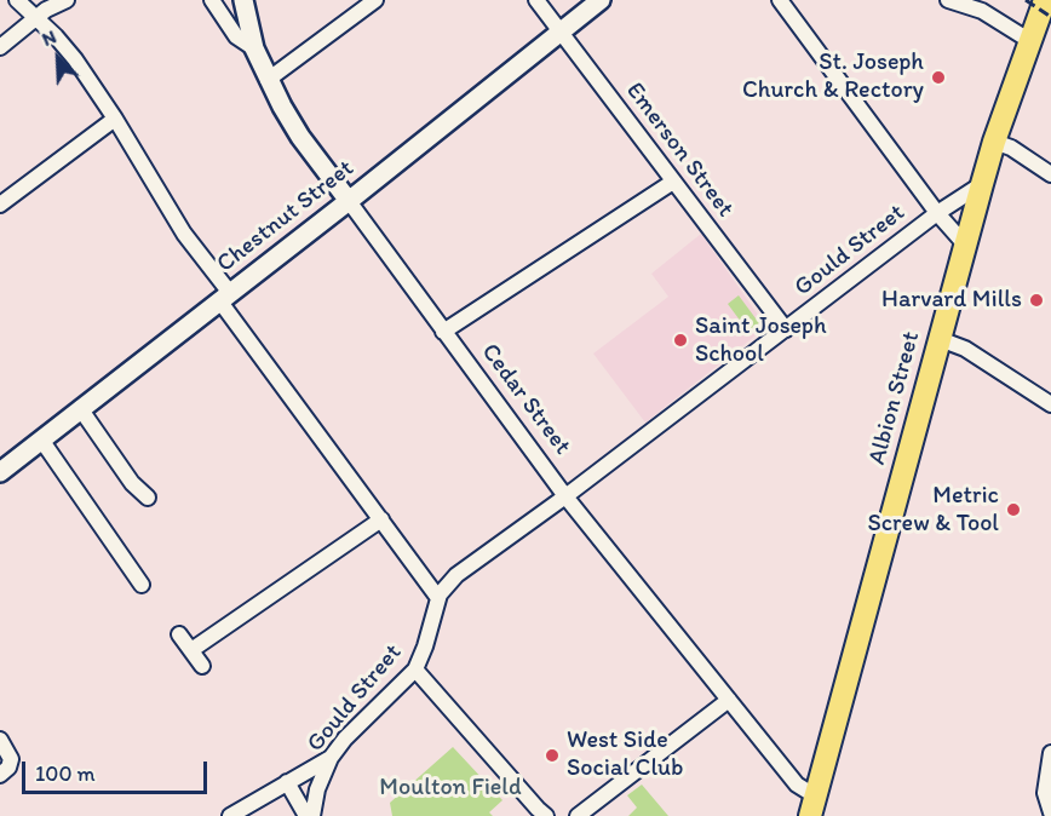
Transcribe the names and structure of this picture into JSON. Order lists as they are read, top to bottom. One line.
{"streets":{"main road":["Albion Street"],"street":["Emerson Street","Chestnut Street","Gould Street","Cedar Street"]},"crossings":[["Emerson Street","Chestnut Street"],["Emerson Street","Gould Street"],["Chestnut Street","Cedar Street"],["Gould Street","Albion Street"],["Gould Street","Cedar Street"],["Albion Street","Cedar Street"]],"parks":["Moulton Field"],"places":["St. Joseph Church & Rectory","Harvard Mills","Saint Joseph School","Metric Screw & Tool","West Side Social Club"],"scale_bar":"100 m","north":"top left"}
